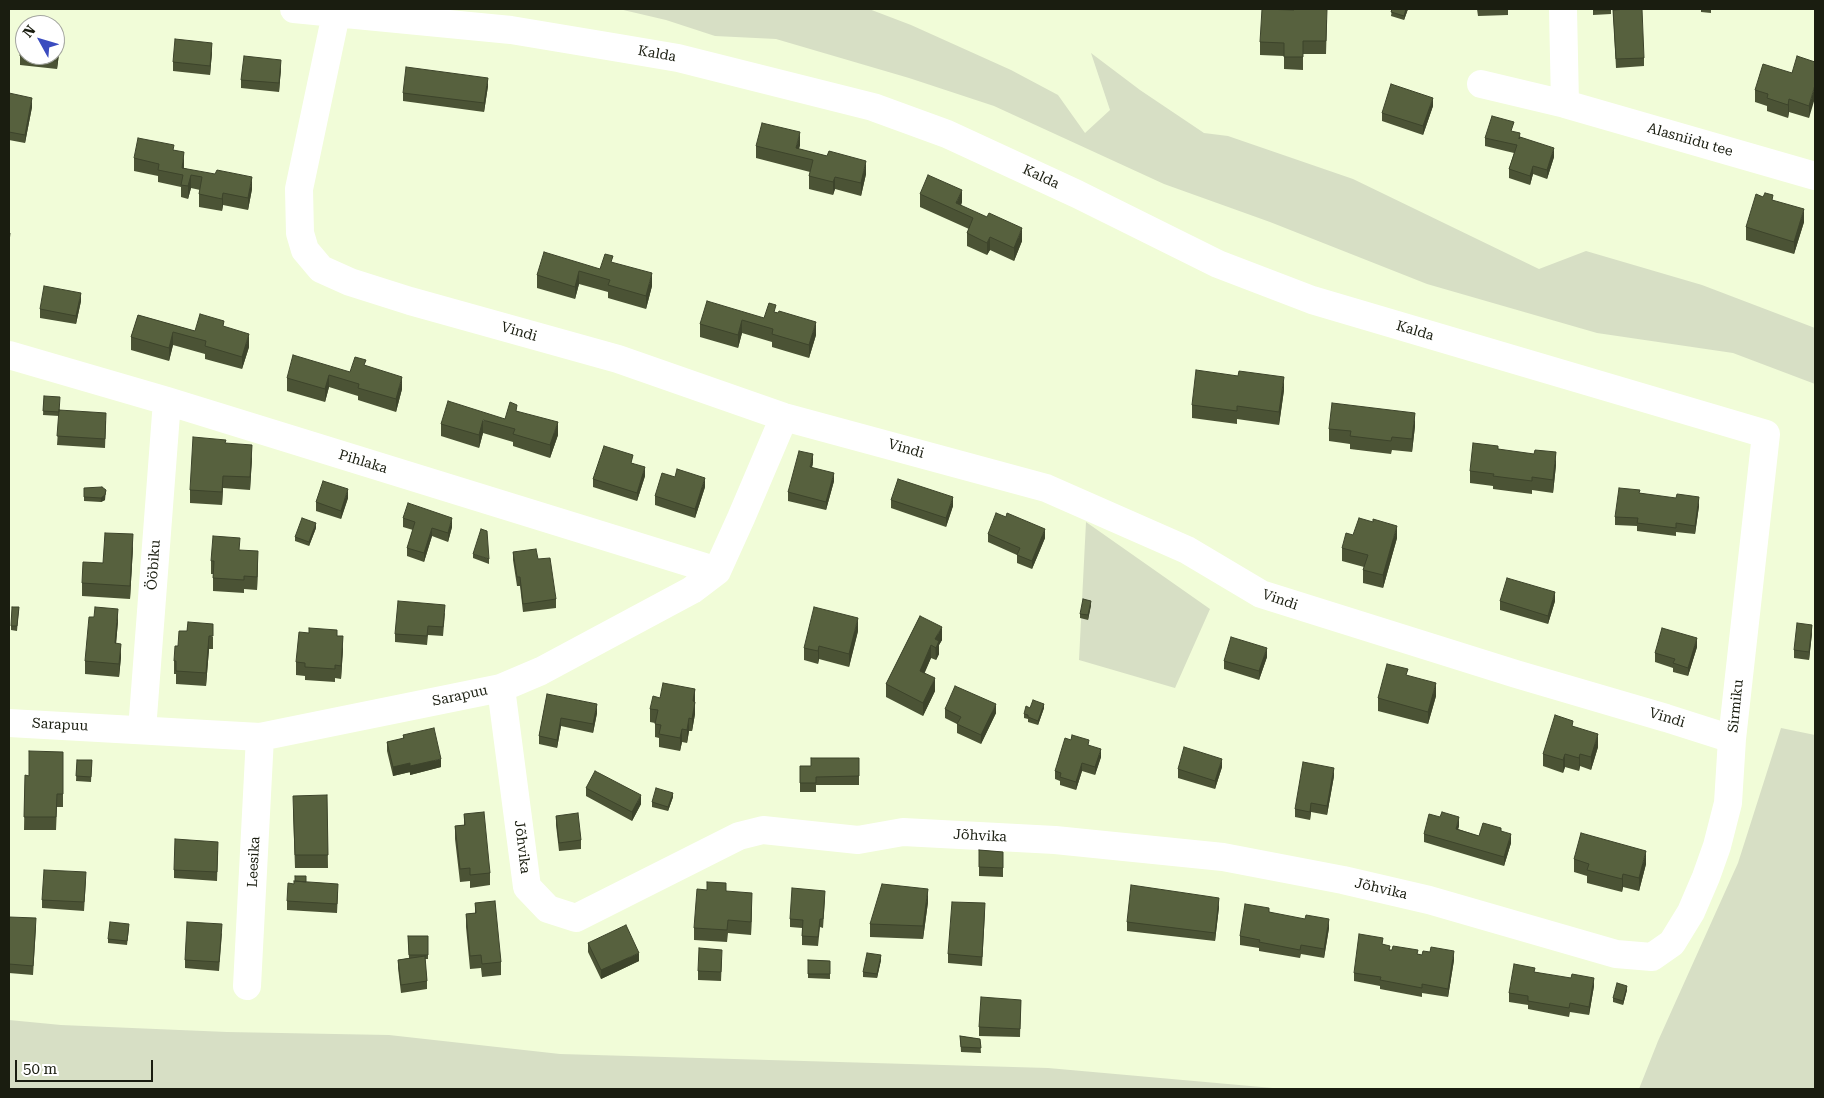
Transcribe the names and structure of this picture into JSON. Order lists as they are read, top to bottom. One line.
{"streets":{"street":["Kalda","Alasniidu tee","Vindi","Pihlaka","Ööbiku","Sarapuu","Sirmiku","Jõhvika","Leesika"]},"crossings":[["Kalda","Vindi"],["Kalda","Sirmiku"],["Vindi","Sarapuu"],["Vindi","Sirmiku"],["Pihlaka","Ööbiku"],["Pihlaka","Sarapuu"],["Ööbiku","Sarapuu"],["Sarapuu","Jõhvika"],["Sarapuu","Leesika"],["Sirmiku","Jõhvika"]],"scale_bar":"50 m","north":"top left"}
